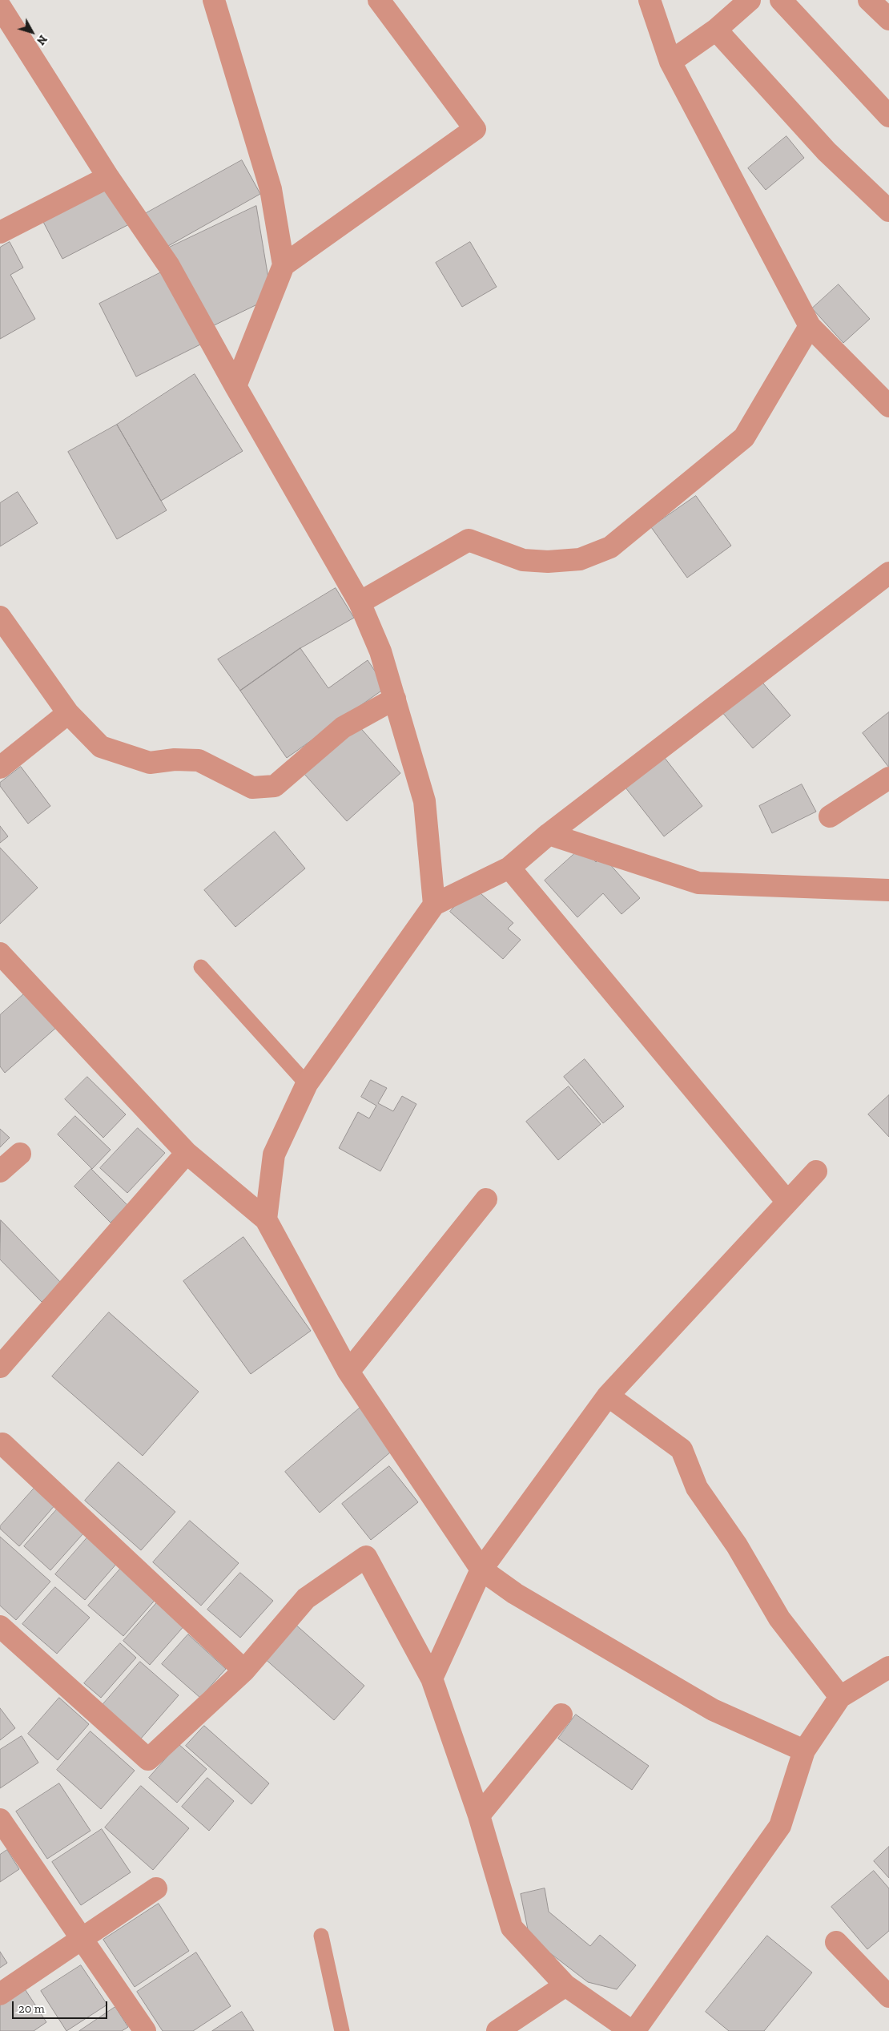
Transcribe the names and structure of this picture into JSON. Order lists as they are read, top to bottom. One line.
{"scale_bar":"20 m","north":"bottom right"}
